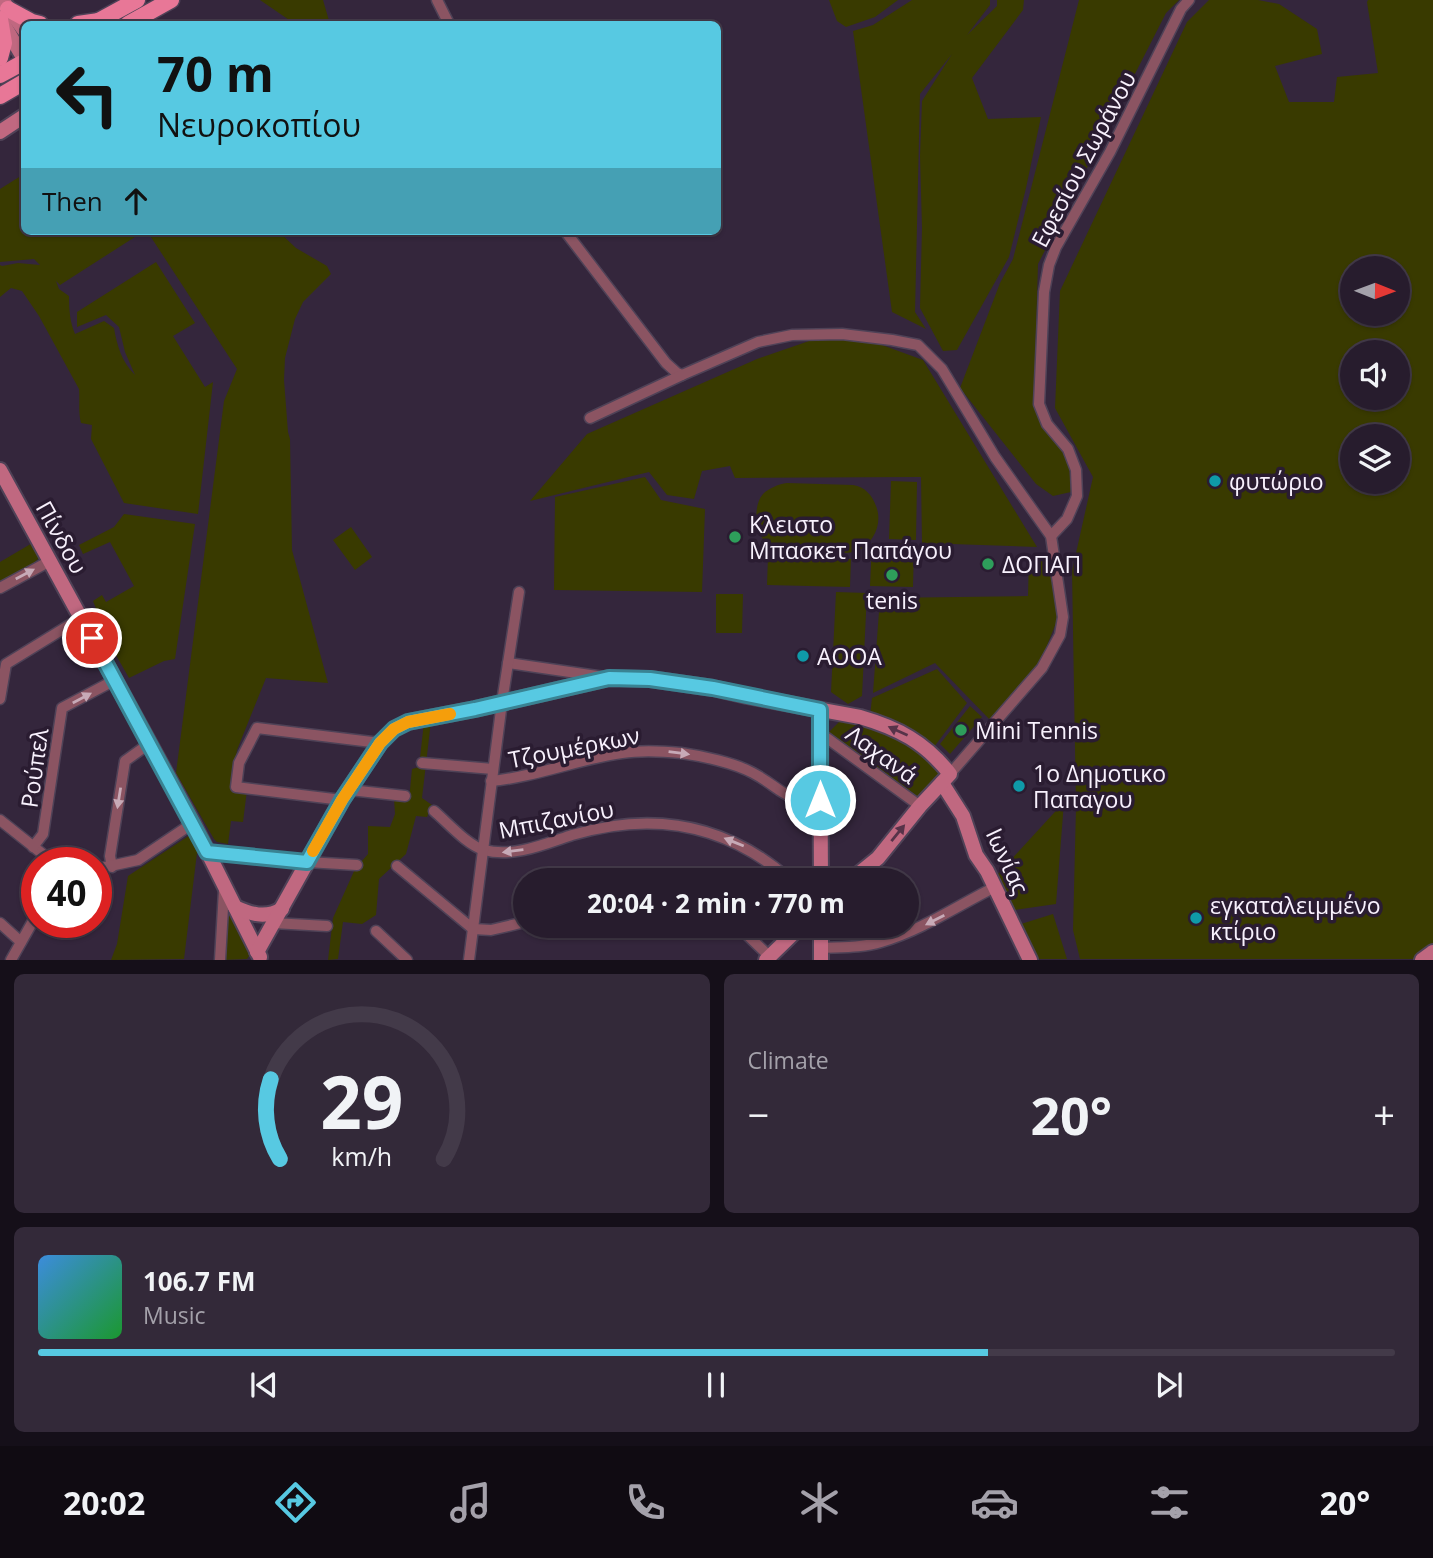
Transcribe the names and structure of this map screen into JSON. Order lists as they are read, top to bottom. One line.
{"streets":{"street":["Εφεσίου Σωράνου","Πίνδου","Τζουμέρκων","Λαχανά","Ρούπελ","Μπιζανίου","Ιωνίας"]},"crossings":[["Πίνδου","Ρούπελ"],["Πίνδου","Ιωνίας"]],"one_way":["Τζουμέρκων","Μπιζανίου"],"places":["φυτώριο","Κλειστο Μπασκετ Παπάγου","ΔΟΠΑΠ","tenis","ΑΟΟΑ","Mini Tennis","1ο Δημοτικο Παπαγου","εγκαταλειμμένο κτίριο"],"north":"right","page":{"turn":["70 m","Νευροκοπίου"],"then":"Then","limit":"40","trip":"20:04 · 2 min · 770 m","tile":"Climate","heat":["−","20°","+"],"song":["106.7 FM","Music"],"tabs":["20:02","20°"],"gauge":["29","km/h"]}}
